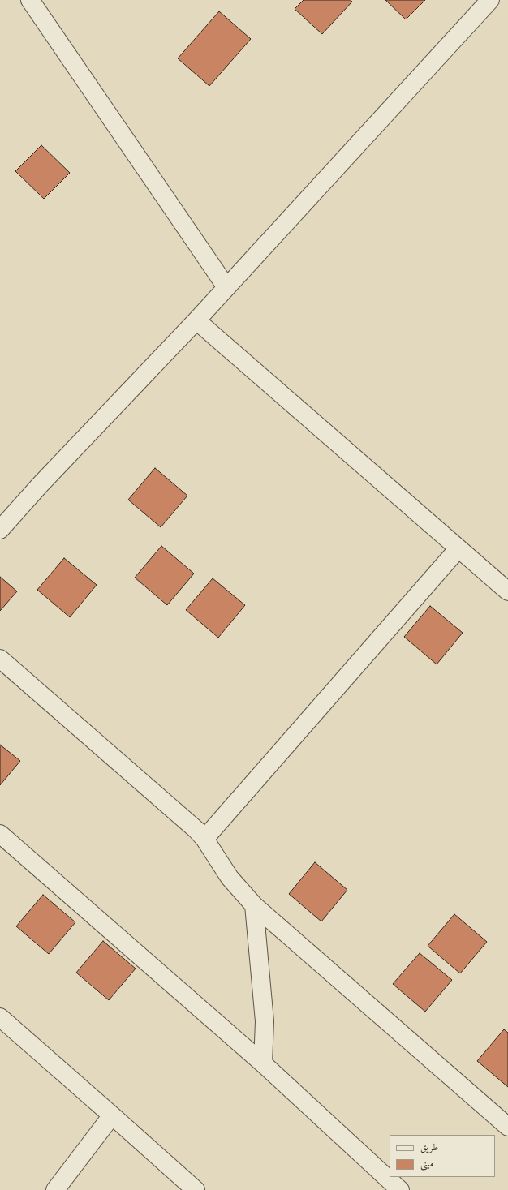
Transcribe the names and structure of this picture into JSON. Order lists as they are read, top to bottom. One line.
{"legend":["طريق","مبنى"]}
